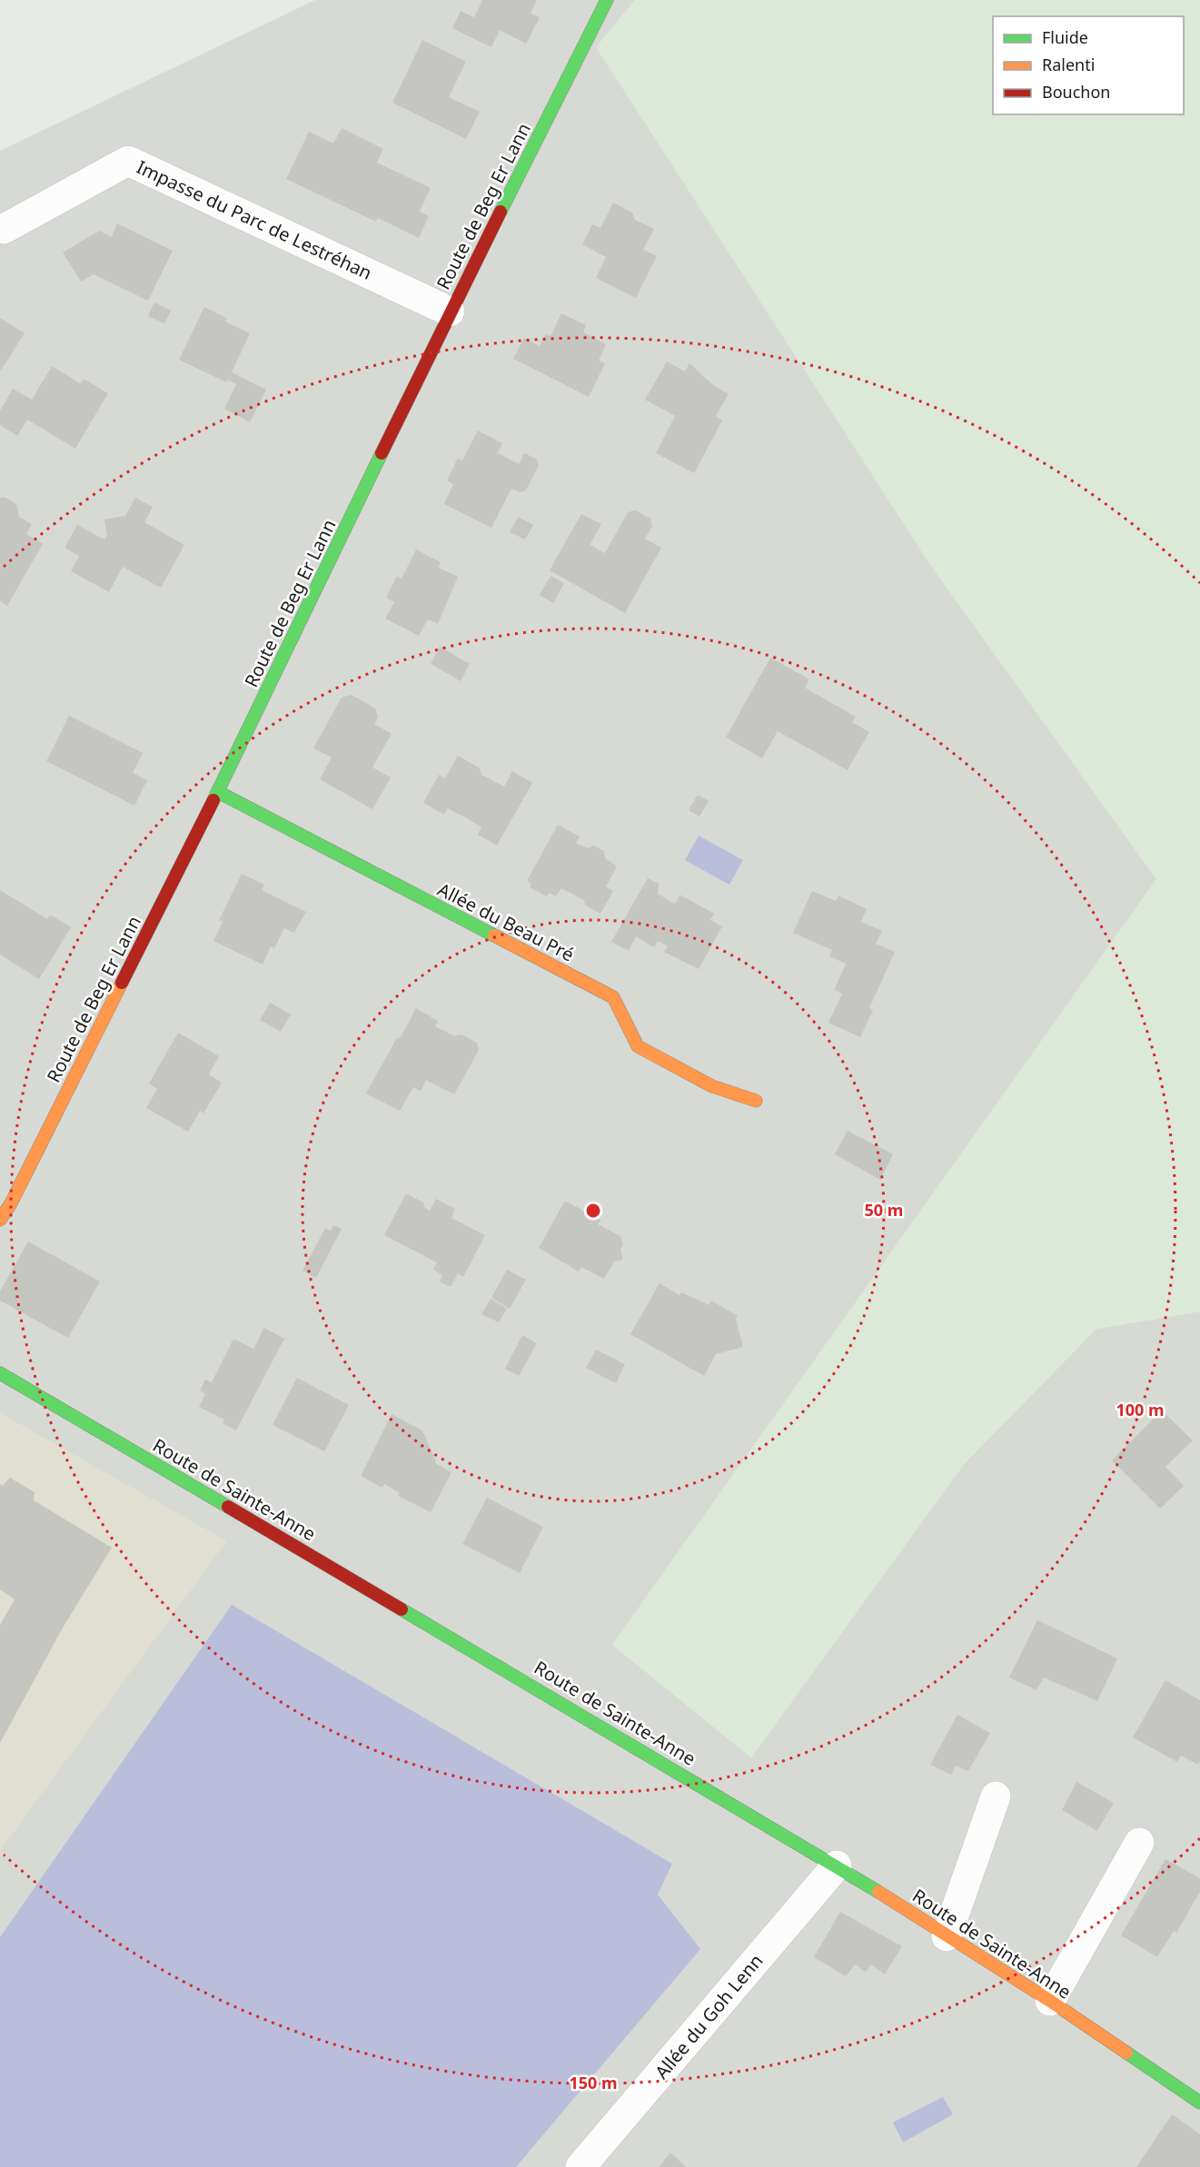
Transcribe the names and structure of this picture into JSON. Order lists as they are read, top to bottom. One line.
{"streets":{"street":["Route de Beg Er Lann","Impasse du Parc de Lestréhan","Allée du Beau Pré","Route de Sainte-Anne","Allée du Goh Lenn"]},"crossings":[["Route de Beg Er Lann","Impasse du Parc de Lestréhan"],["Route de Beg Er Lann","Allée du Beau Pré"],["Route de Sainte-Anne","Allée du Goh Lenn"]],"legend":["Fluide","Ralenti","Bouchon"],"rings":["50 m","100 m","150 m"]}
